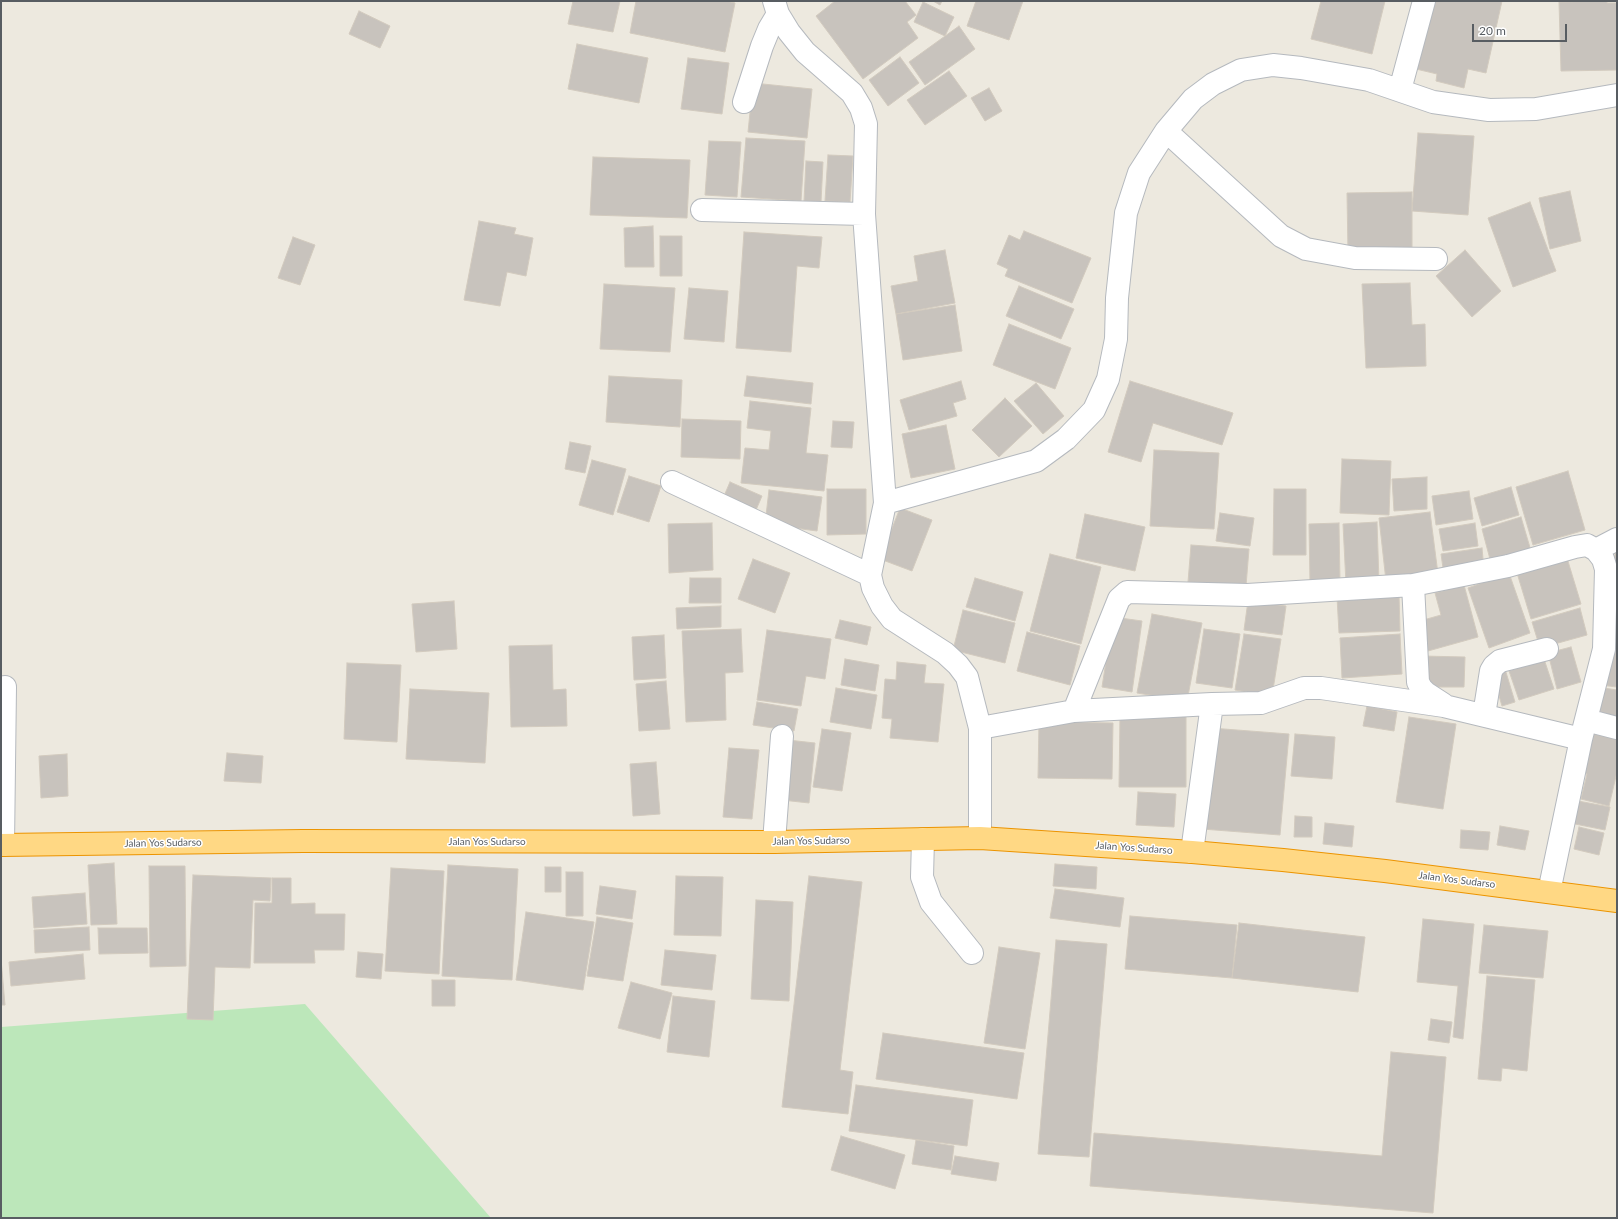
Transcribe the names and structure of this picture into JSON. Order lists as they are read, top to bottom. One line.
{"streets":{"highway":["Jalan Yos Sudarso"]},"scale_bar":"20 m"}
